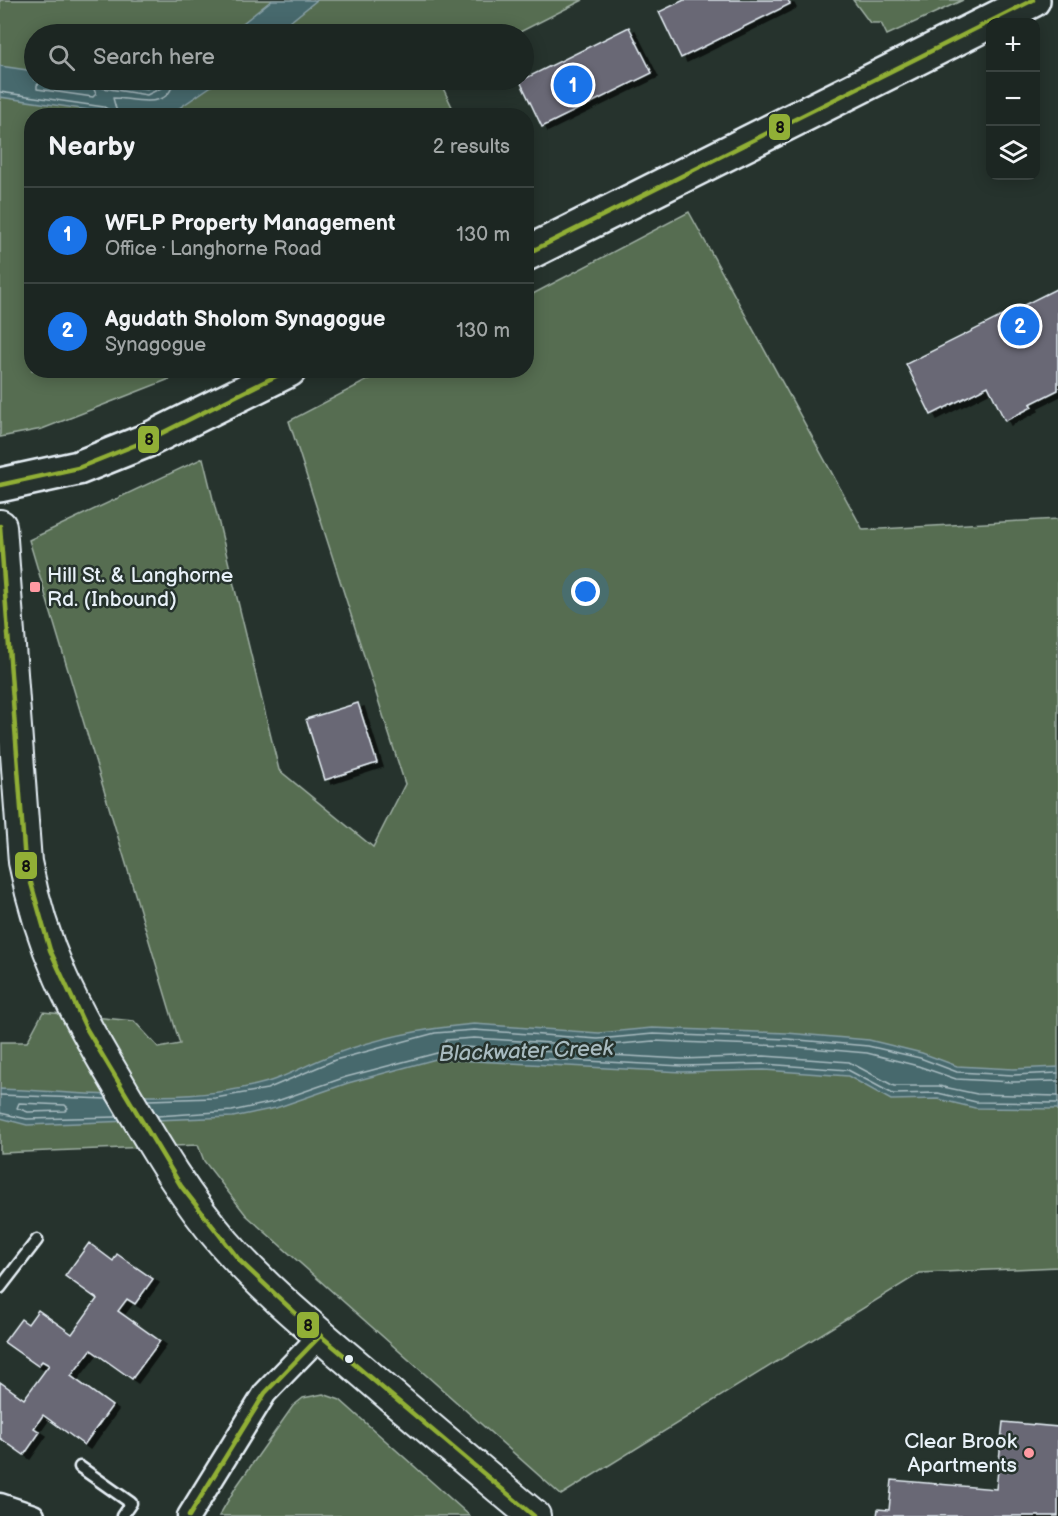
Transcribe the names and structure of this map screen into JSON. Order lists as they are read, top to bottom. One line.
{"water":["Blackwater Creek"],"places":{"transit":["Hill St. & Langhorne Rd. (Inbound)"],"other":["Clear Brook Apartments"]},"lines":["transit line 8"],"page":{"map_buttons":["+","−"],"search":"Search here","pins":["1","2"],"heading":["Nearby","2 results"],"list":[{"mark":"1","name":"WFLP Property Management","note":"Office · Langhorne Road","value":"130 m"},{"mark":"2","name":"Agudath Sholom Synagogue","note":"Synagogue","value":"130 m"}]}}
